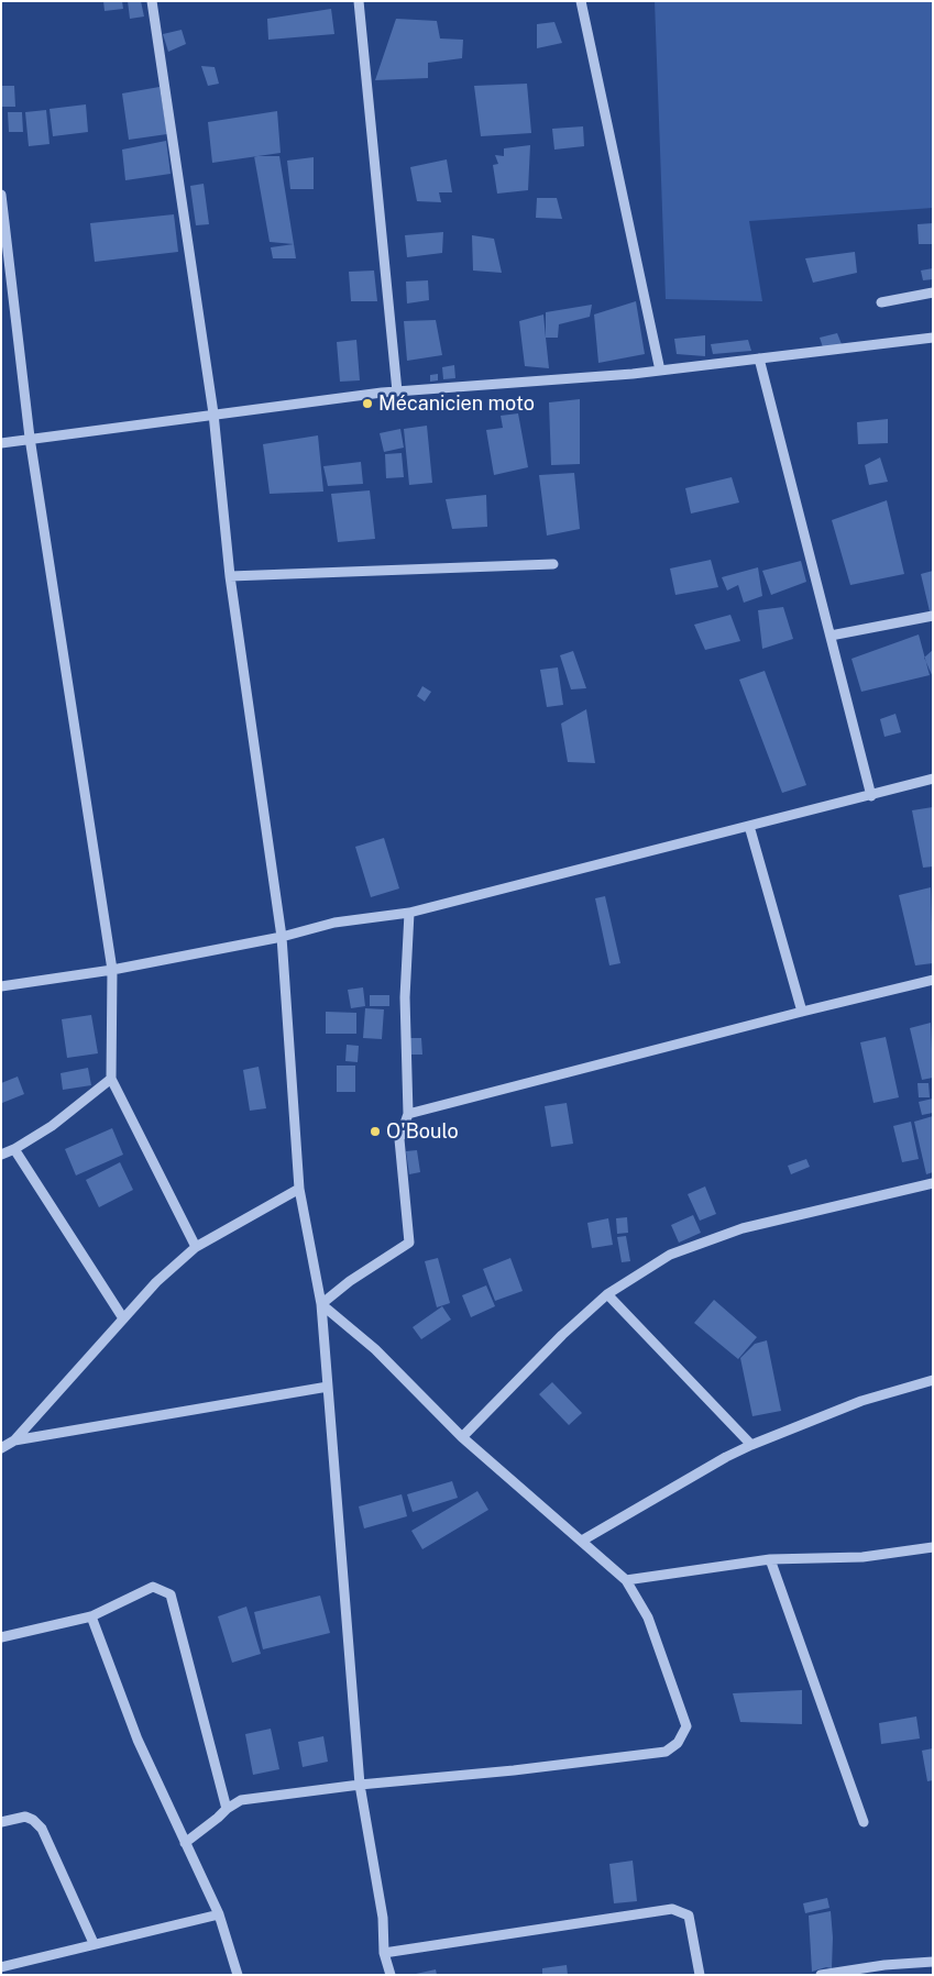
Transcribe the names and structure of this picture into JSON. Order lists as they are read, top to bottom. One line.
{"places":["Mécanicien moto","O'Boulo"]}
